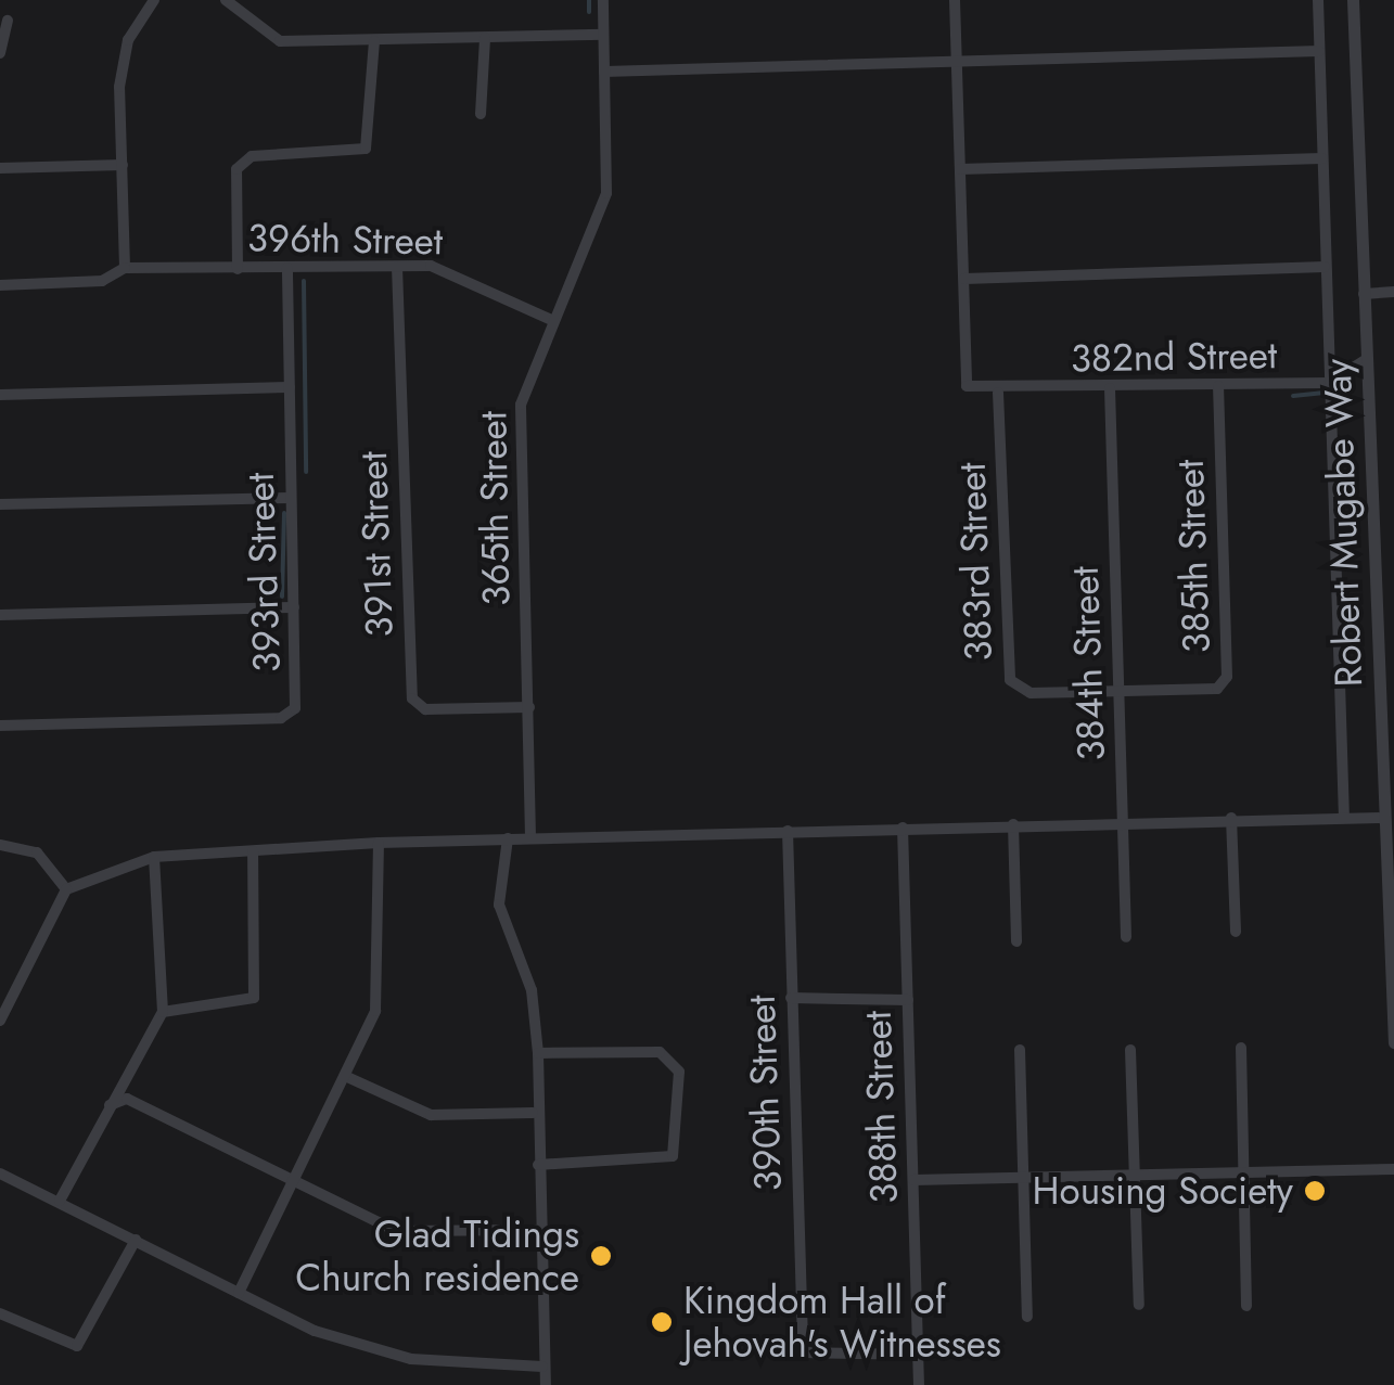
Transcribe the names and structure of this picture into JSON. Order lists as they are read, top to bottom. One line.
{"streets":{"street":["396th Street","382nd Street","365th Street","Robert Mugabe Way","391st Street","385th Street","383rd Street","393rd Street","384th Street","390th Street","388th Street"]},"crossings":[["396th Street","365th Street"],["396th Street","391st Street"],["396th Street","393rd Street"],["382nd Street","Robert Mugabe Way"],["382nd Street","385th Street"],["382nd Street","383rd Street"],["382nd Street","384th Street"],["365th Street","391st Street"],["385th Street","383rd Street"],["385th Street","384th Street"],["383rd Street","384th Street"],["390th Street","388th Street"]],"places":["Housing Society","Glad Tidings Church residence","Kingdom Hall of Jehovah's Witnesses"]}
